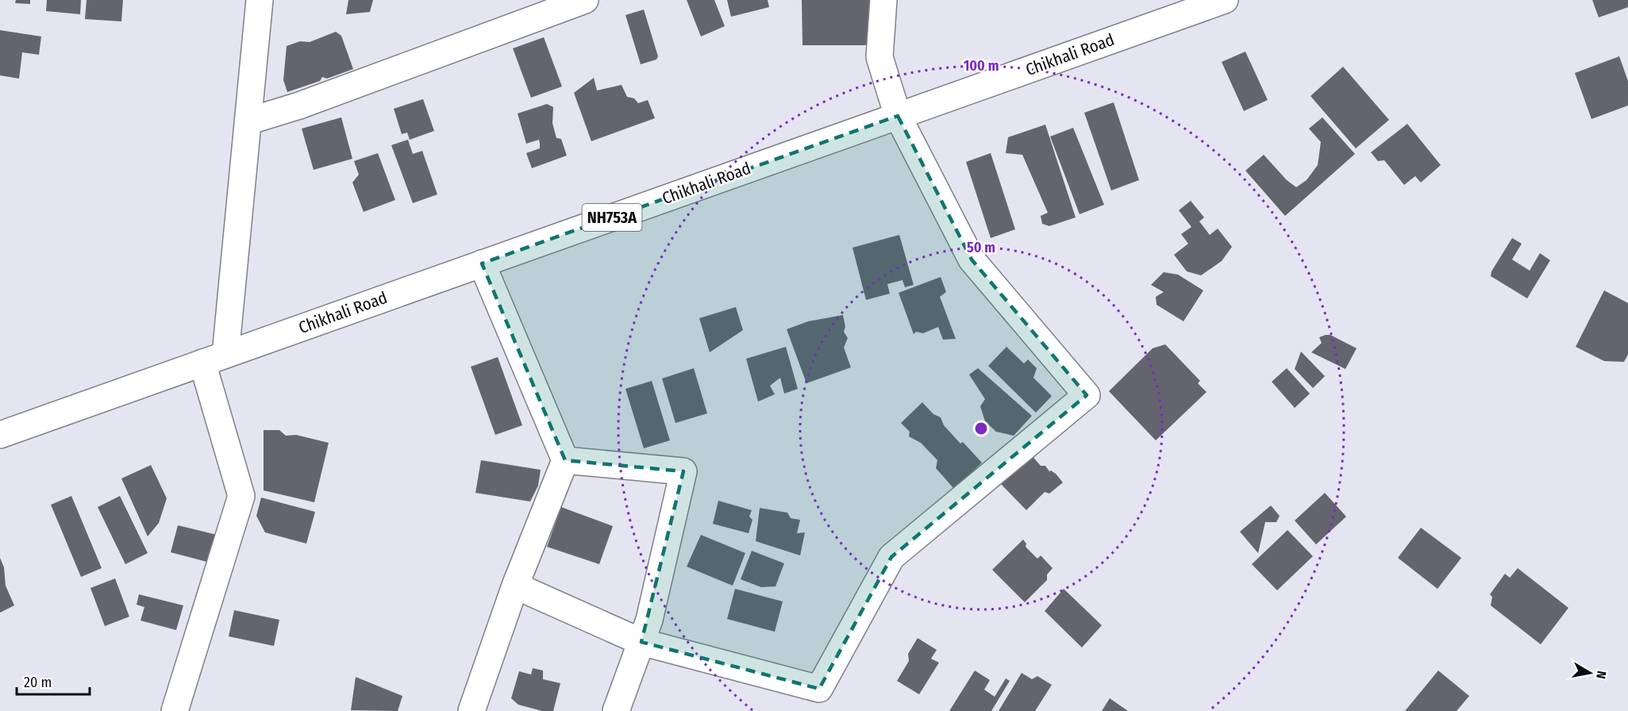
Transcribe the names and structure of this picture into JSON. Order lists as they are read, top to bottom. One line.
{"streets":{"main road":["Chikhali Road","NH753A"]},"scale_bar":"20 m","north":"right","rings":["100 m","50 m"]}
